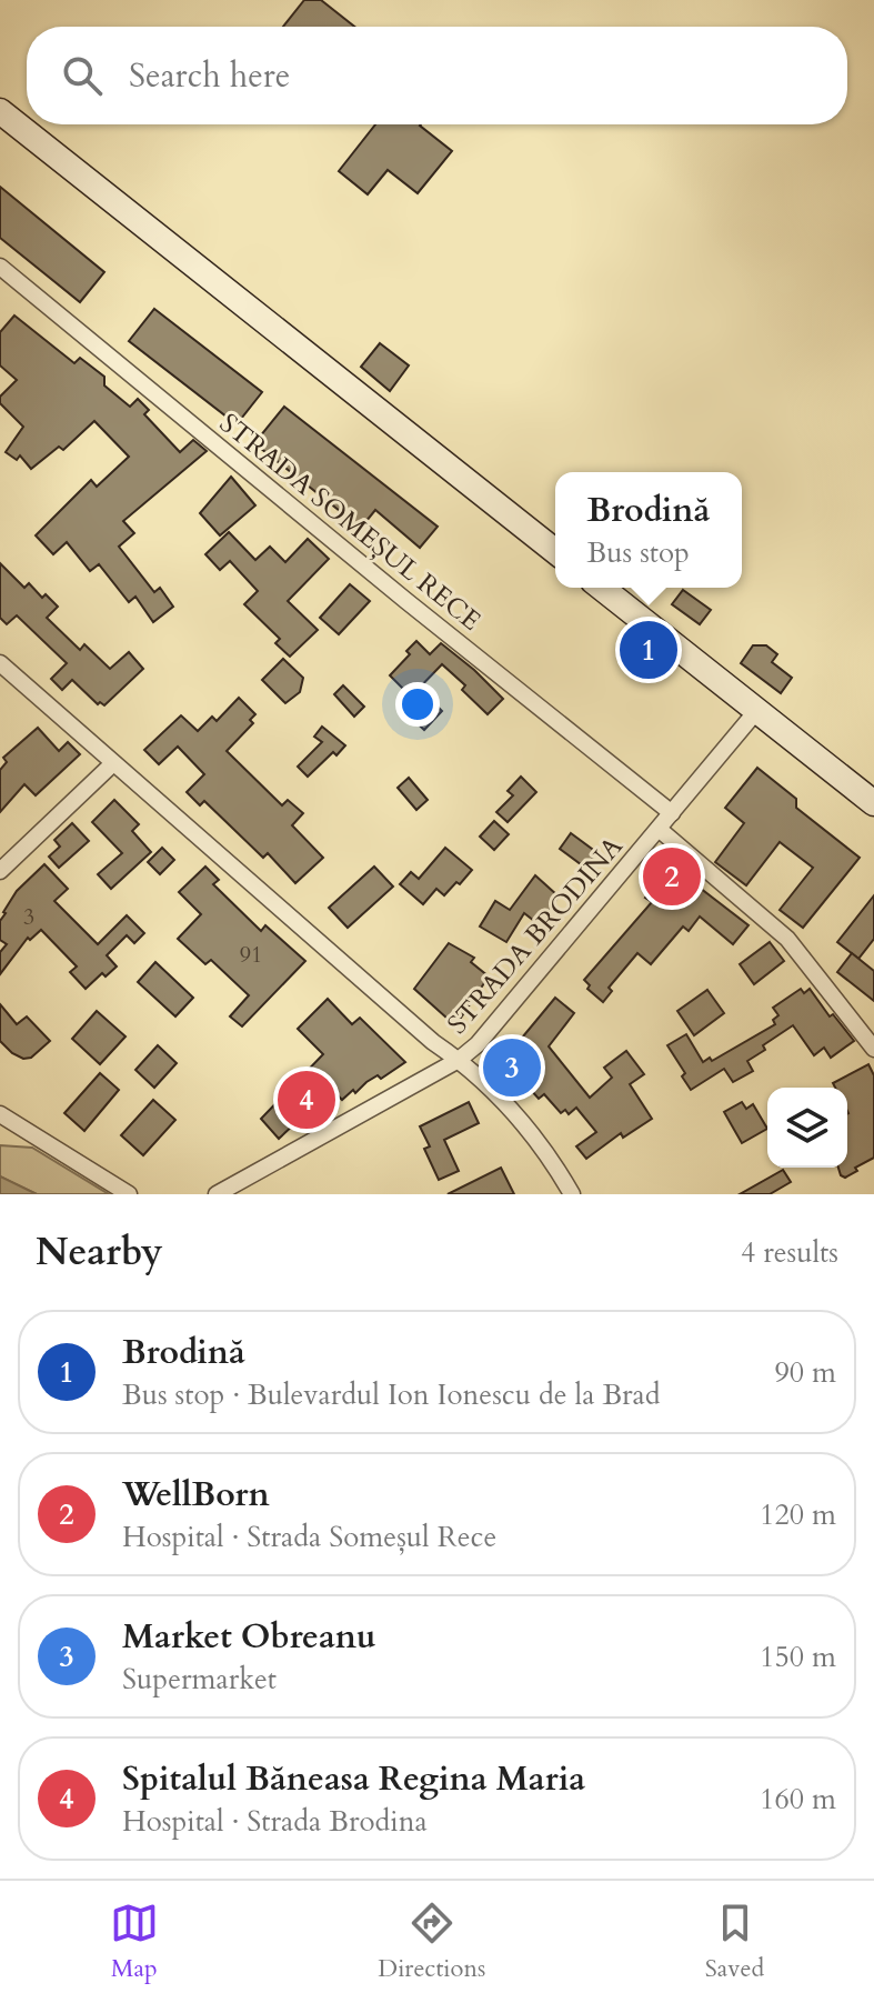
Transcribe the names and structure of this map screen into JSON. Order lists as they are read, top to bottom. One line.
{"streets":{"street":["STRADA SOMEȘUL RECE","STRADA BRODINA"]},"crossings":[["STRADA SOMEȘUL RECE","STRADA BRODINA"]],"house_numbers":["3","91"],"page":{"search":"Search here","popup":["Brodină","Bus stop"],"pins":["1","2","3","4"],"heading":["Nearby","4 results"],"list":[{"mark":"1","name":"Brodină","note":"Bus stop · Bulevardul Ion Ionescu de la Brad","value":"90 m"},{"mark":"2","name":"WellBorn","note":"Hospital · Strada Someșul Rece","value":"120 m"},{"mark":"3","name":"Market Obreanu","note":"Supermarket","value":"150 m"},{"mark":"4","name":"Spitalul Băneasa Regina Maria","note":"Hospital · Strada Brodina","value":"160 m"}],"nav":["Map","Directions","Saved"]}}
